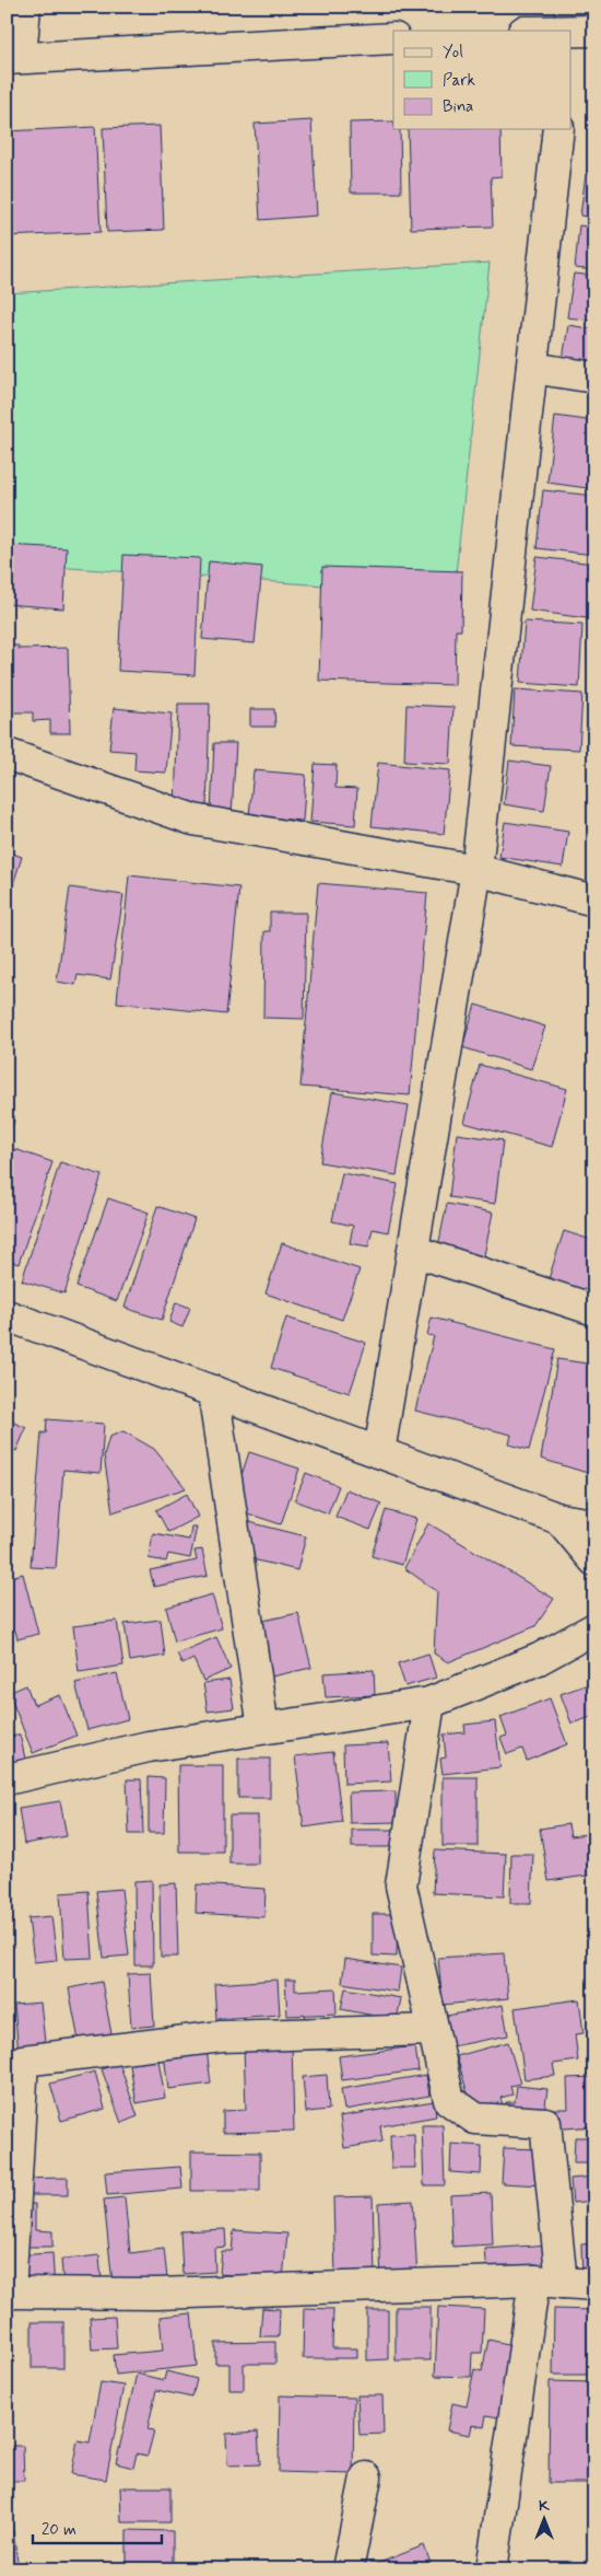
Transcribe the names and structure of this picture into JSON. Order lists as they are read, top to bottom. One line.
{"legend":["Yol","Park","Bina"],"scale_bar":"20 m","north":"top"}
